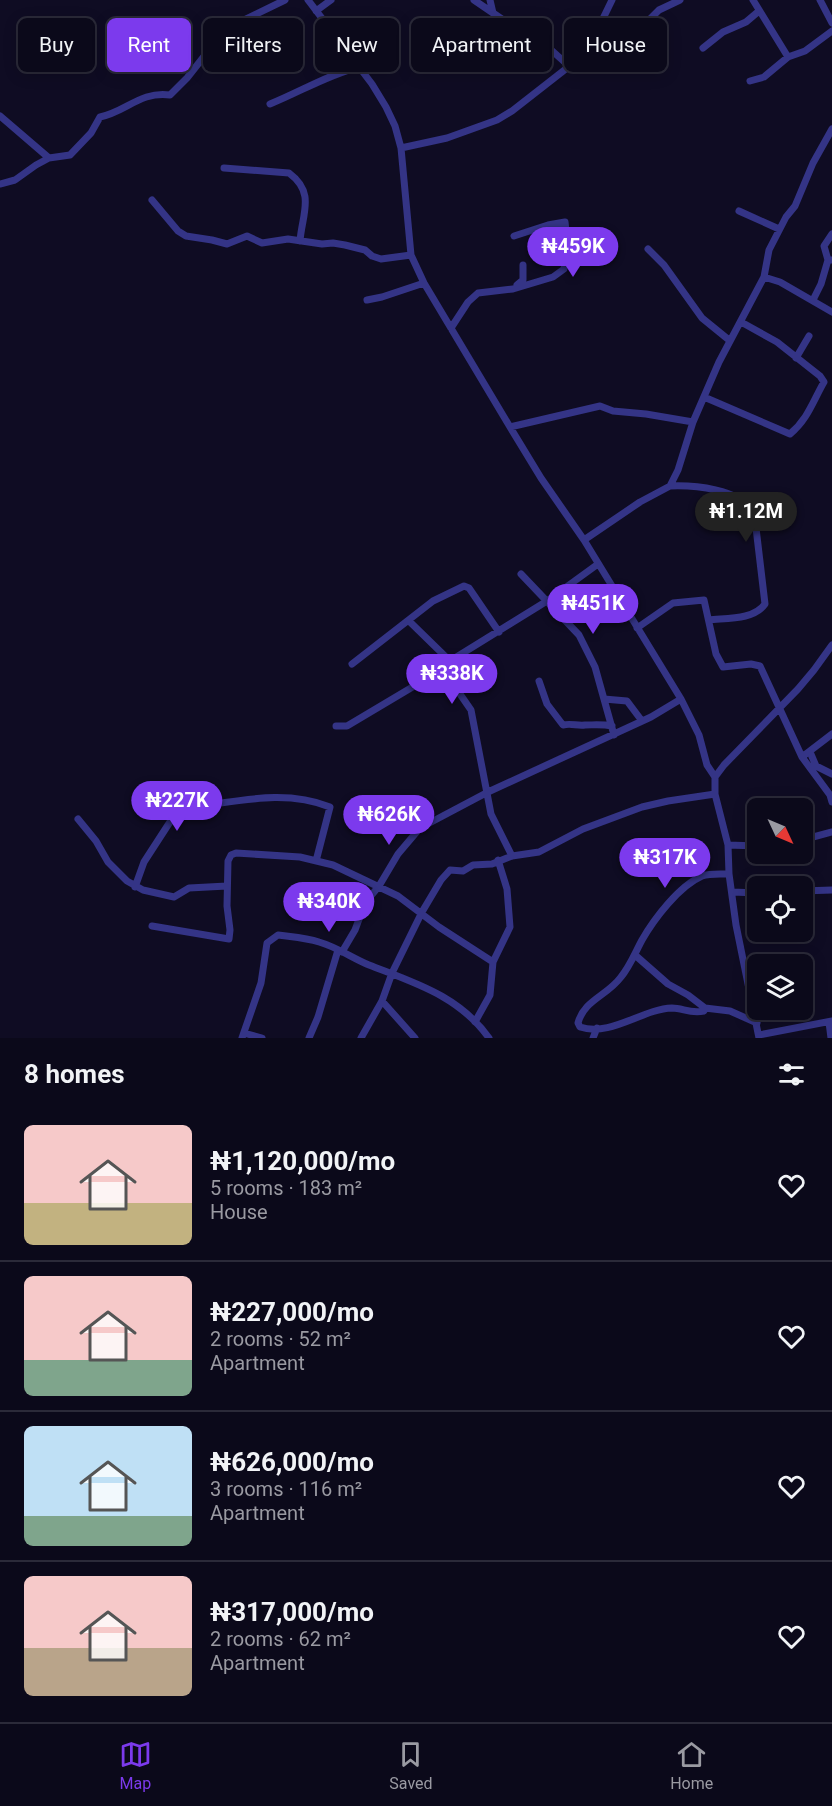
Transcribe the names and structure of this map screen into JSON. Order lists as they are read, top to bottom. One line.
{"north":"bottom right","page":{"chip":["Buy","Rent","Filters","New","Apartment","House"],"price":["₦459K","₦1.12M","₦451K","₦338K","₦227K","₦626K","₦317K","₦340K"],"heading":"8 homes","list":[{"name":"₦1,120,000/mo","note":"5 rooms · 183 m² · House"},{"name":"₦227,000/mo","note":"2 rooms · 52 m² · Apartment"},{"name":"₦626,000/mo","note":"3 rooms · 116 m² · Apartment"},{"name":"₦317,000/mo","note":"2 rooms · 62 m² · Apartment"}],"tabs":["Map","Saved","Home"]}}
